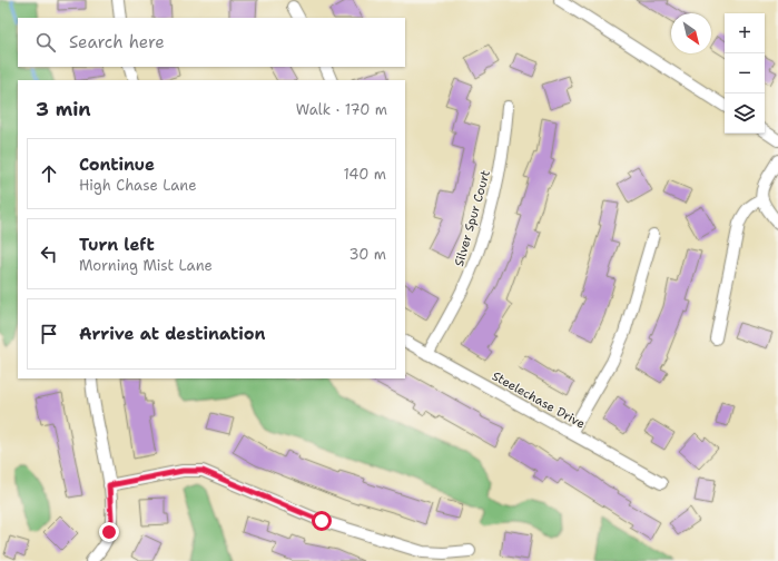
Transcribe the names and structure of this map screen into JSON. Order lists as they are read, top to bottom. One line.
{"streets":{"street":["Silver Spur Court","Steelechase Drive"]},"crossings":[["Silver Spur Court","Steelechase Drive"]],"north":"bottom right","page":{"map_buttons":["+","−"],"search":"Search here","heading":["3 min","Walk · 170 m"],"list":[["Continue","High Chase Lane","140 m"],["Turn left","Morning Mist Lane","30 m"],"Arrive at destination"]}}
